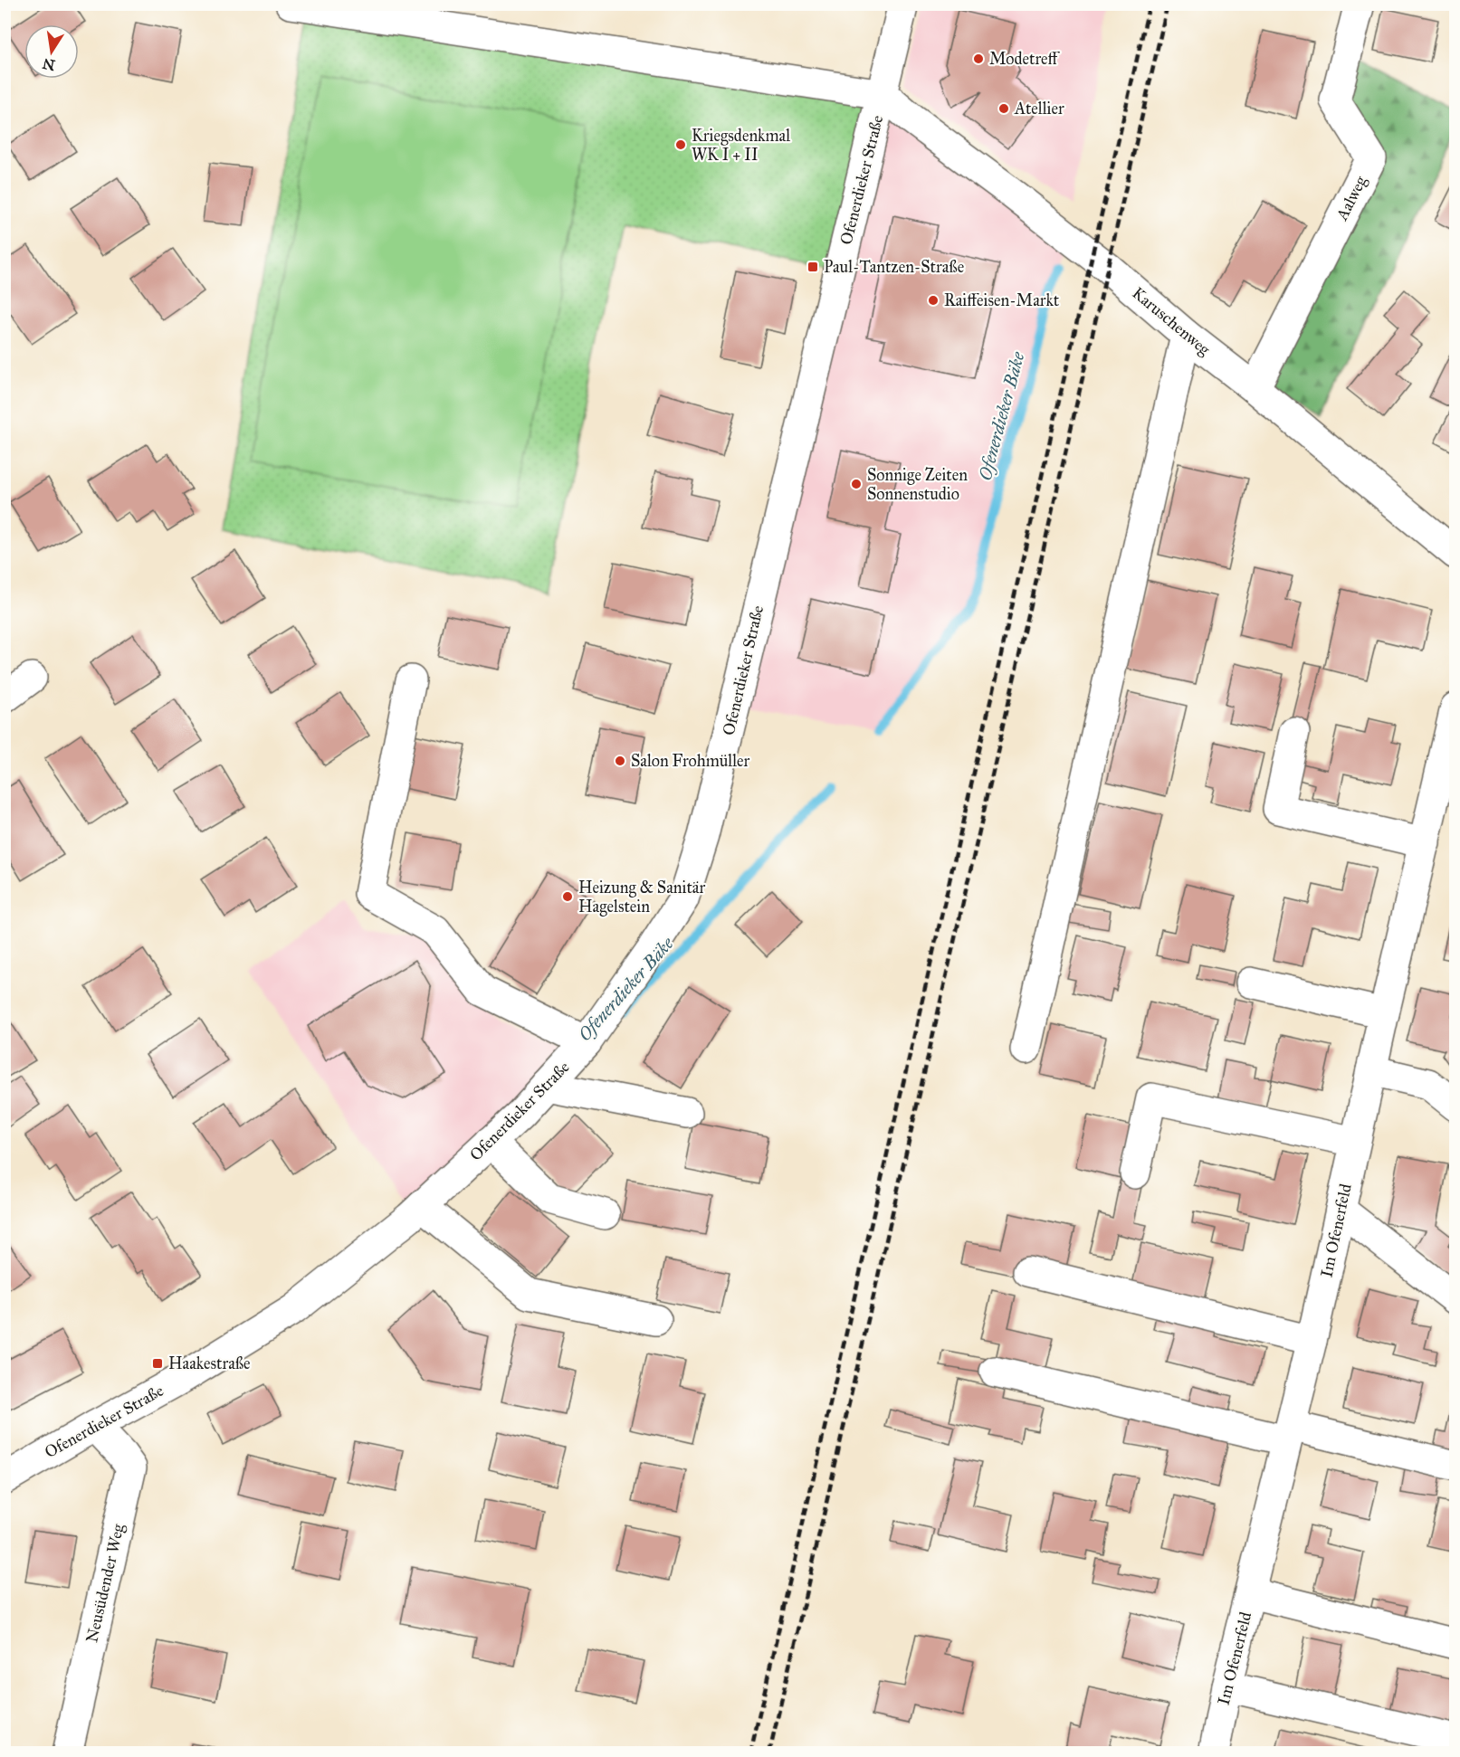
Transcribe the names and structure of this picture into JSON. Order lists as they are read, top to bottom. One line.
{"streets":{"street":["Ofenerdieker Straße","Aalweg","Karuschenweg","Im Ofenerfeld","Neusüdender Weg"]},"crossings":[["Ofenerdieker Straße","Karuschenweg"],["Ofenerdieker Straße","Neusüdender Weg"],["Aalweg","Karuschenweg"]],"water":["Ofenerdieker Bäke"],"places":{"other":["Modetreff","Atellier","Kriegsdenkmal WK I + II","Raiffeisen-Markt","Sonnige Zeiten Sonnenstudio","Salon Frohmüller","Heizung & Sanitär Hagelstein"],"transit":["Paul-Tantzen-Straße","Haakestraße"]},"north":"bottom"}
